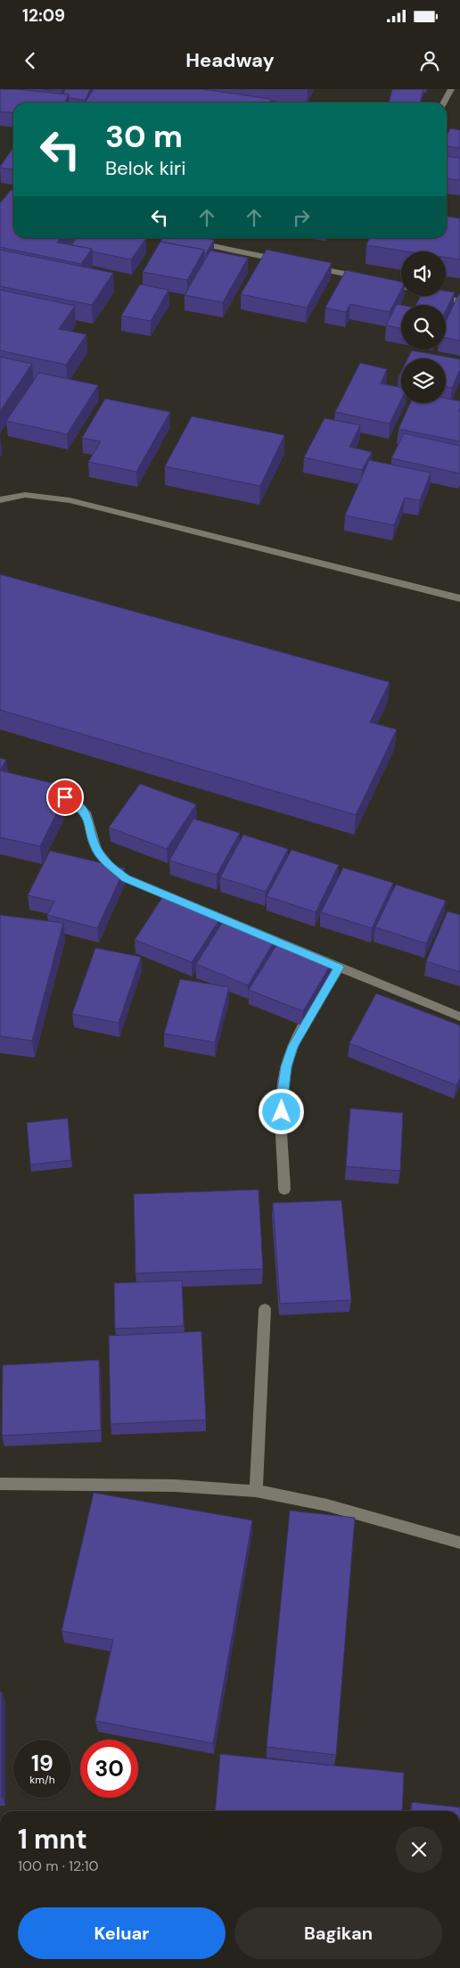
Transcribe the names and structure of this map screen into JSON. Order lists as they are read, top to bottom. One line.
{"page":{"status":"12:09","header":"Headway","turn":["30 m","Belok kiri"],"speed":"19 km/h","limit":"30","heading":["1 mnt","100 m · 12:10"],"buttons":["Keluar","Bagikan"]}}
